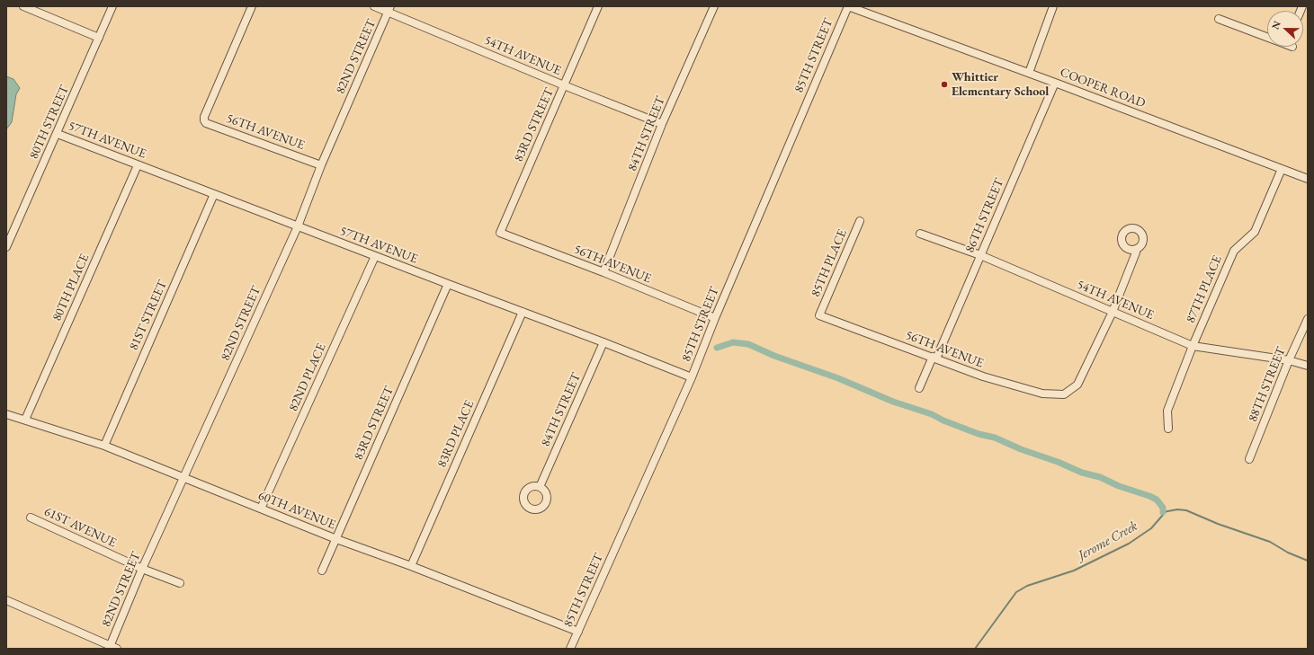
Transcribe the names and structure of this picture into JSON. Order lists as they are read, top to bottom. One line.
{"streets":{"street":["54TH AVENUE","85TH STREET","82ND STREET","COOPER ROAD","80TH STREET","83RD STREET","56TH AVENUE","84TH STREET","57TH AVENUE","86TH STREET","85TH PLACE","80TH PLACE","87TH PLACE","81ST STREET","82ND PLACE","88TH STREET","83RD PLACE","60TH AVENUE","61ST AVENUE"]},"crossings":[["54TH AVENUE","82ND STREET"],["54TH AVENUE","83RD STREET"],["54TH AVENUE","56TH AVENUE"],["54TH AVENUE","84TH STREET"],["54TH AVENUE","86TH STREET"],["54TH AVENUE","87TH PLACE"],["54TH AVENUE","88TH STREET"],["85TH STREET","COOPER ROAD"],["85TH STREET","56TH AVENUE"],["85TH STREET","57TH AVENUE"],["85TH STREET","60TH AVENUE"],["82ND STREET","56TH AVENUE"],["82ND STREET","57TH AVENUE"],["82ND STREET","60TH AVENUE"],["82ND STREET","61ST AVENUE"],["COOPER ROAD","86TH STREET"],["COOPER ROAD","87TH PLACE"],["80TH STREET","57TH AVENUE"],["83RD STREET","56TH AVENUE"],["83RD STREET","57TH AVENUE"],["83RD STREET","60TH AVENUE"],["56TH AVENUE","84TH STREET"],["56TH AVENUE","86TH STREET"],["56TH AVENUE","85TH PLACE"],["84TH STREET","57TH AVENUE"],["57TH AVENUE","80TH PLACE"],["57TH AVENUE","81ST STREET"],["57TH AVENUE","82ND PLACE"],["57TH AVENUE","83RD PLACE"],["80TH PLACE","60TH AVENUE"],["81ST STREET","60TH AVENUE"],["82ND PLACE","60TH AVENUE"],["83RD PLACE","60TH AVENUE"]],"water":["Jerome Creek"],"places":["Whittier Elementary School"],"north":"left"}
